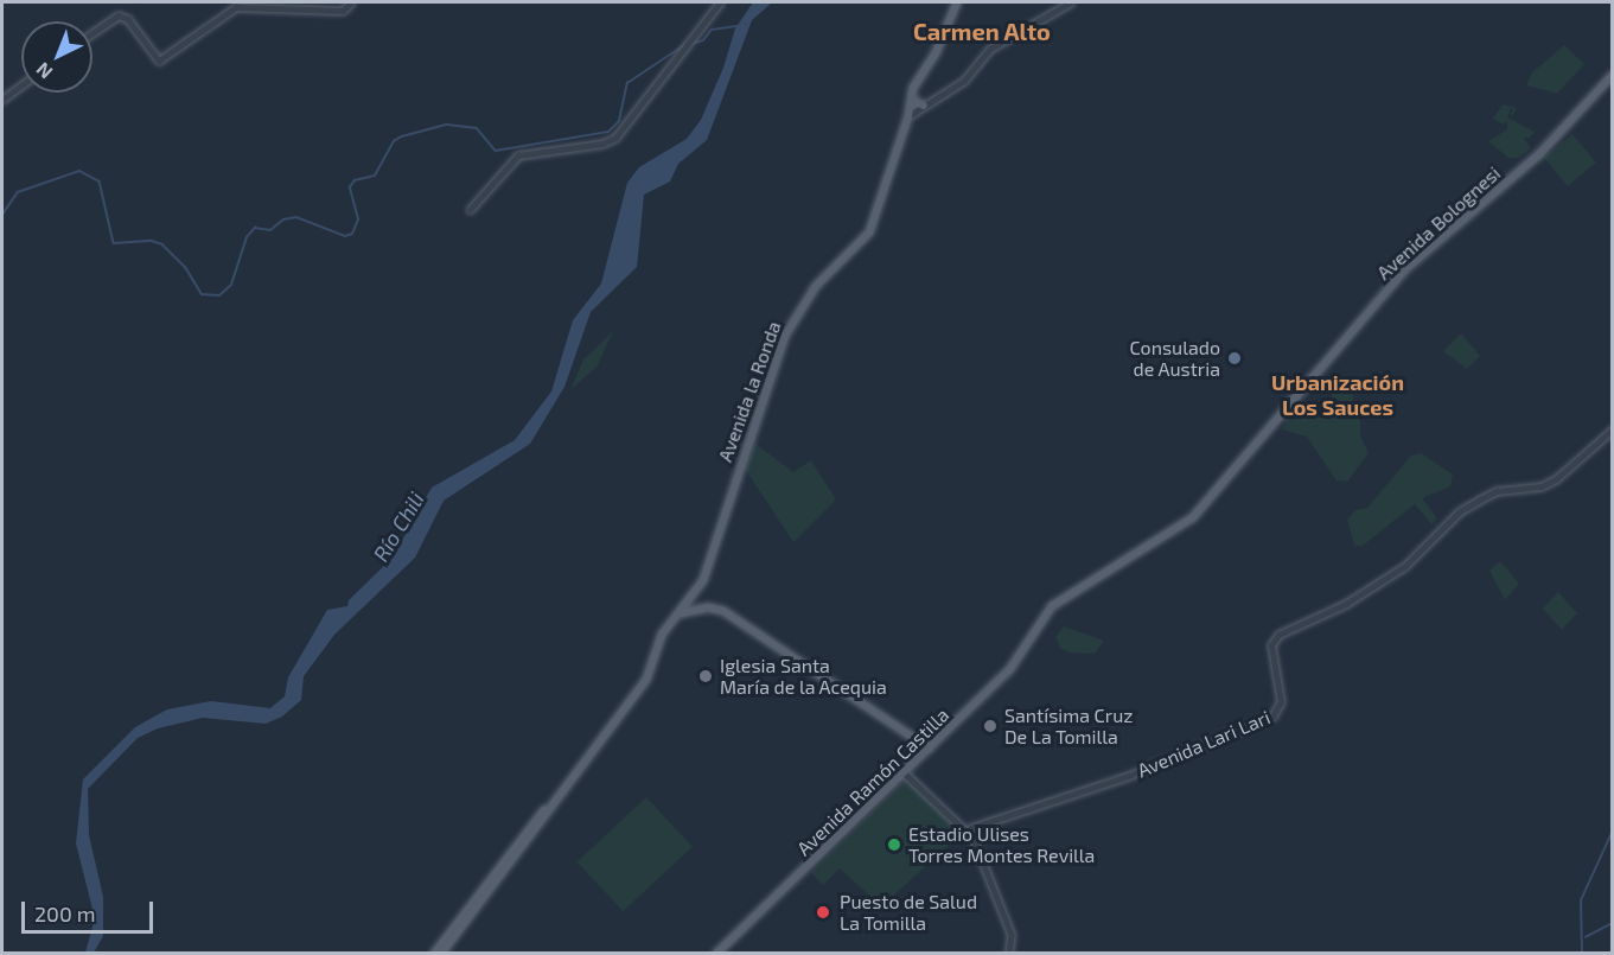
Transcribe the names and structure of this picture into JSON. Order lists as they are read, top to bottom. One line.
{"streets":{"main road":["Avenida Bolognesi","Avenida la Ronda","Avenida Ramón Castilla"],"street":["Avenida Lari Lari"]},"crossings":[["Avenida Bolognesi","Avenida Ramón Castilla"]],"districts":["Carmen Alto","Urbanización Los Sauces"],"water":["Río Chili"],"places":["Consulado de Austria","Iglesia Santa María de la Acequia","Santísima Cruz De La Tomilla","Estadio Ulises Torres Montes Revilla","Puesto de Salud La Tomilla"],"scale_bar":"200 m","north":"bottom left"}
